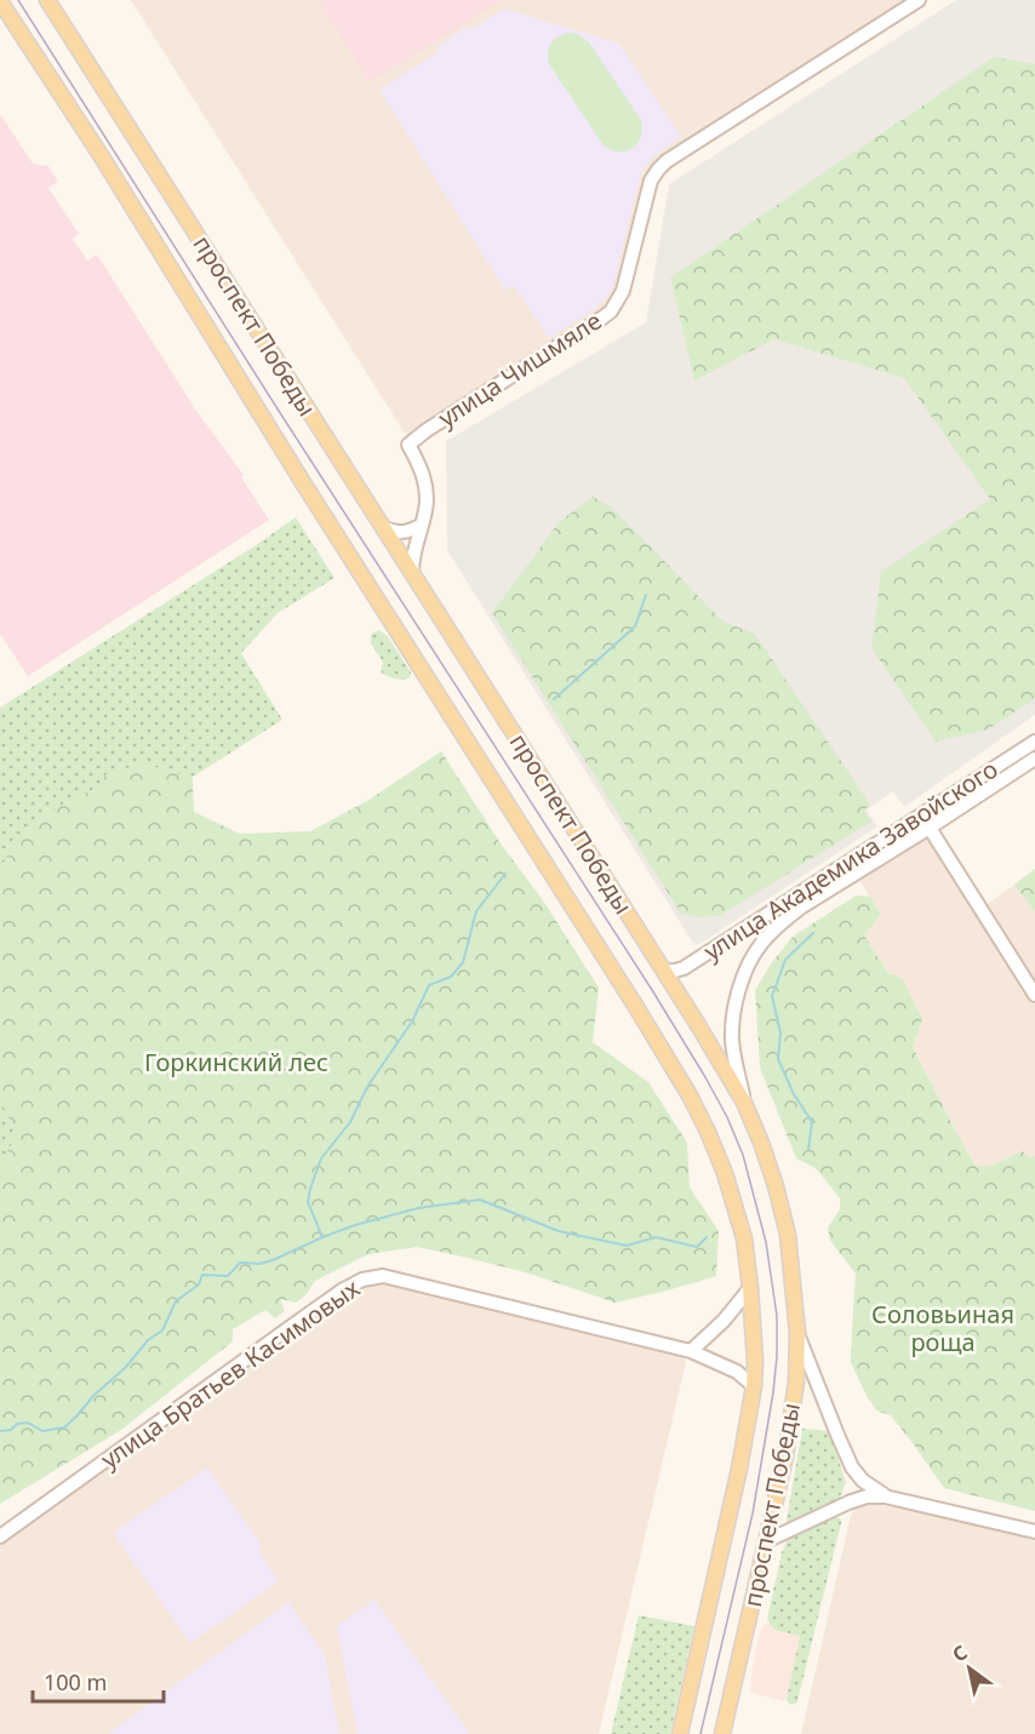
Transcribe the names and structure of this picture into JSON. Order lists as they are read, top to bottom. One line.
{"streets":{"main road":["проспект Победы"],"street":["улица Чишмяле","улица Академика Завойского","улица Братьев Касимовых"]},"crossings":[["проспект Победы","улица Чишмяле"],["проспект Победы","улица Академика Завойского"],["проспект Победы","улица Братьев Касимовых"]],"parks":["Горкинский лес","Соловьиная роща"],"scale_bar":"100 m","north":"top left"}
